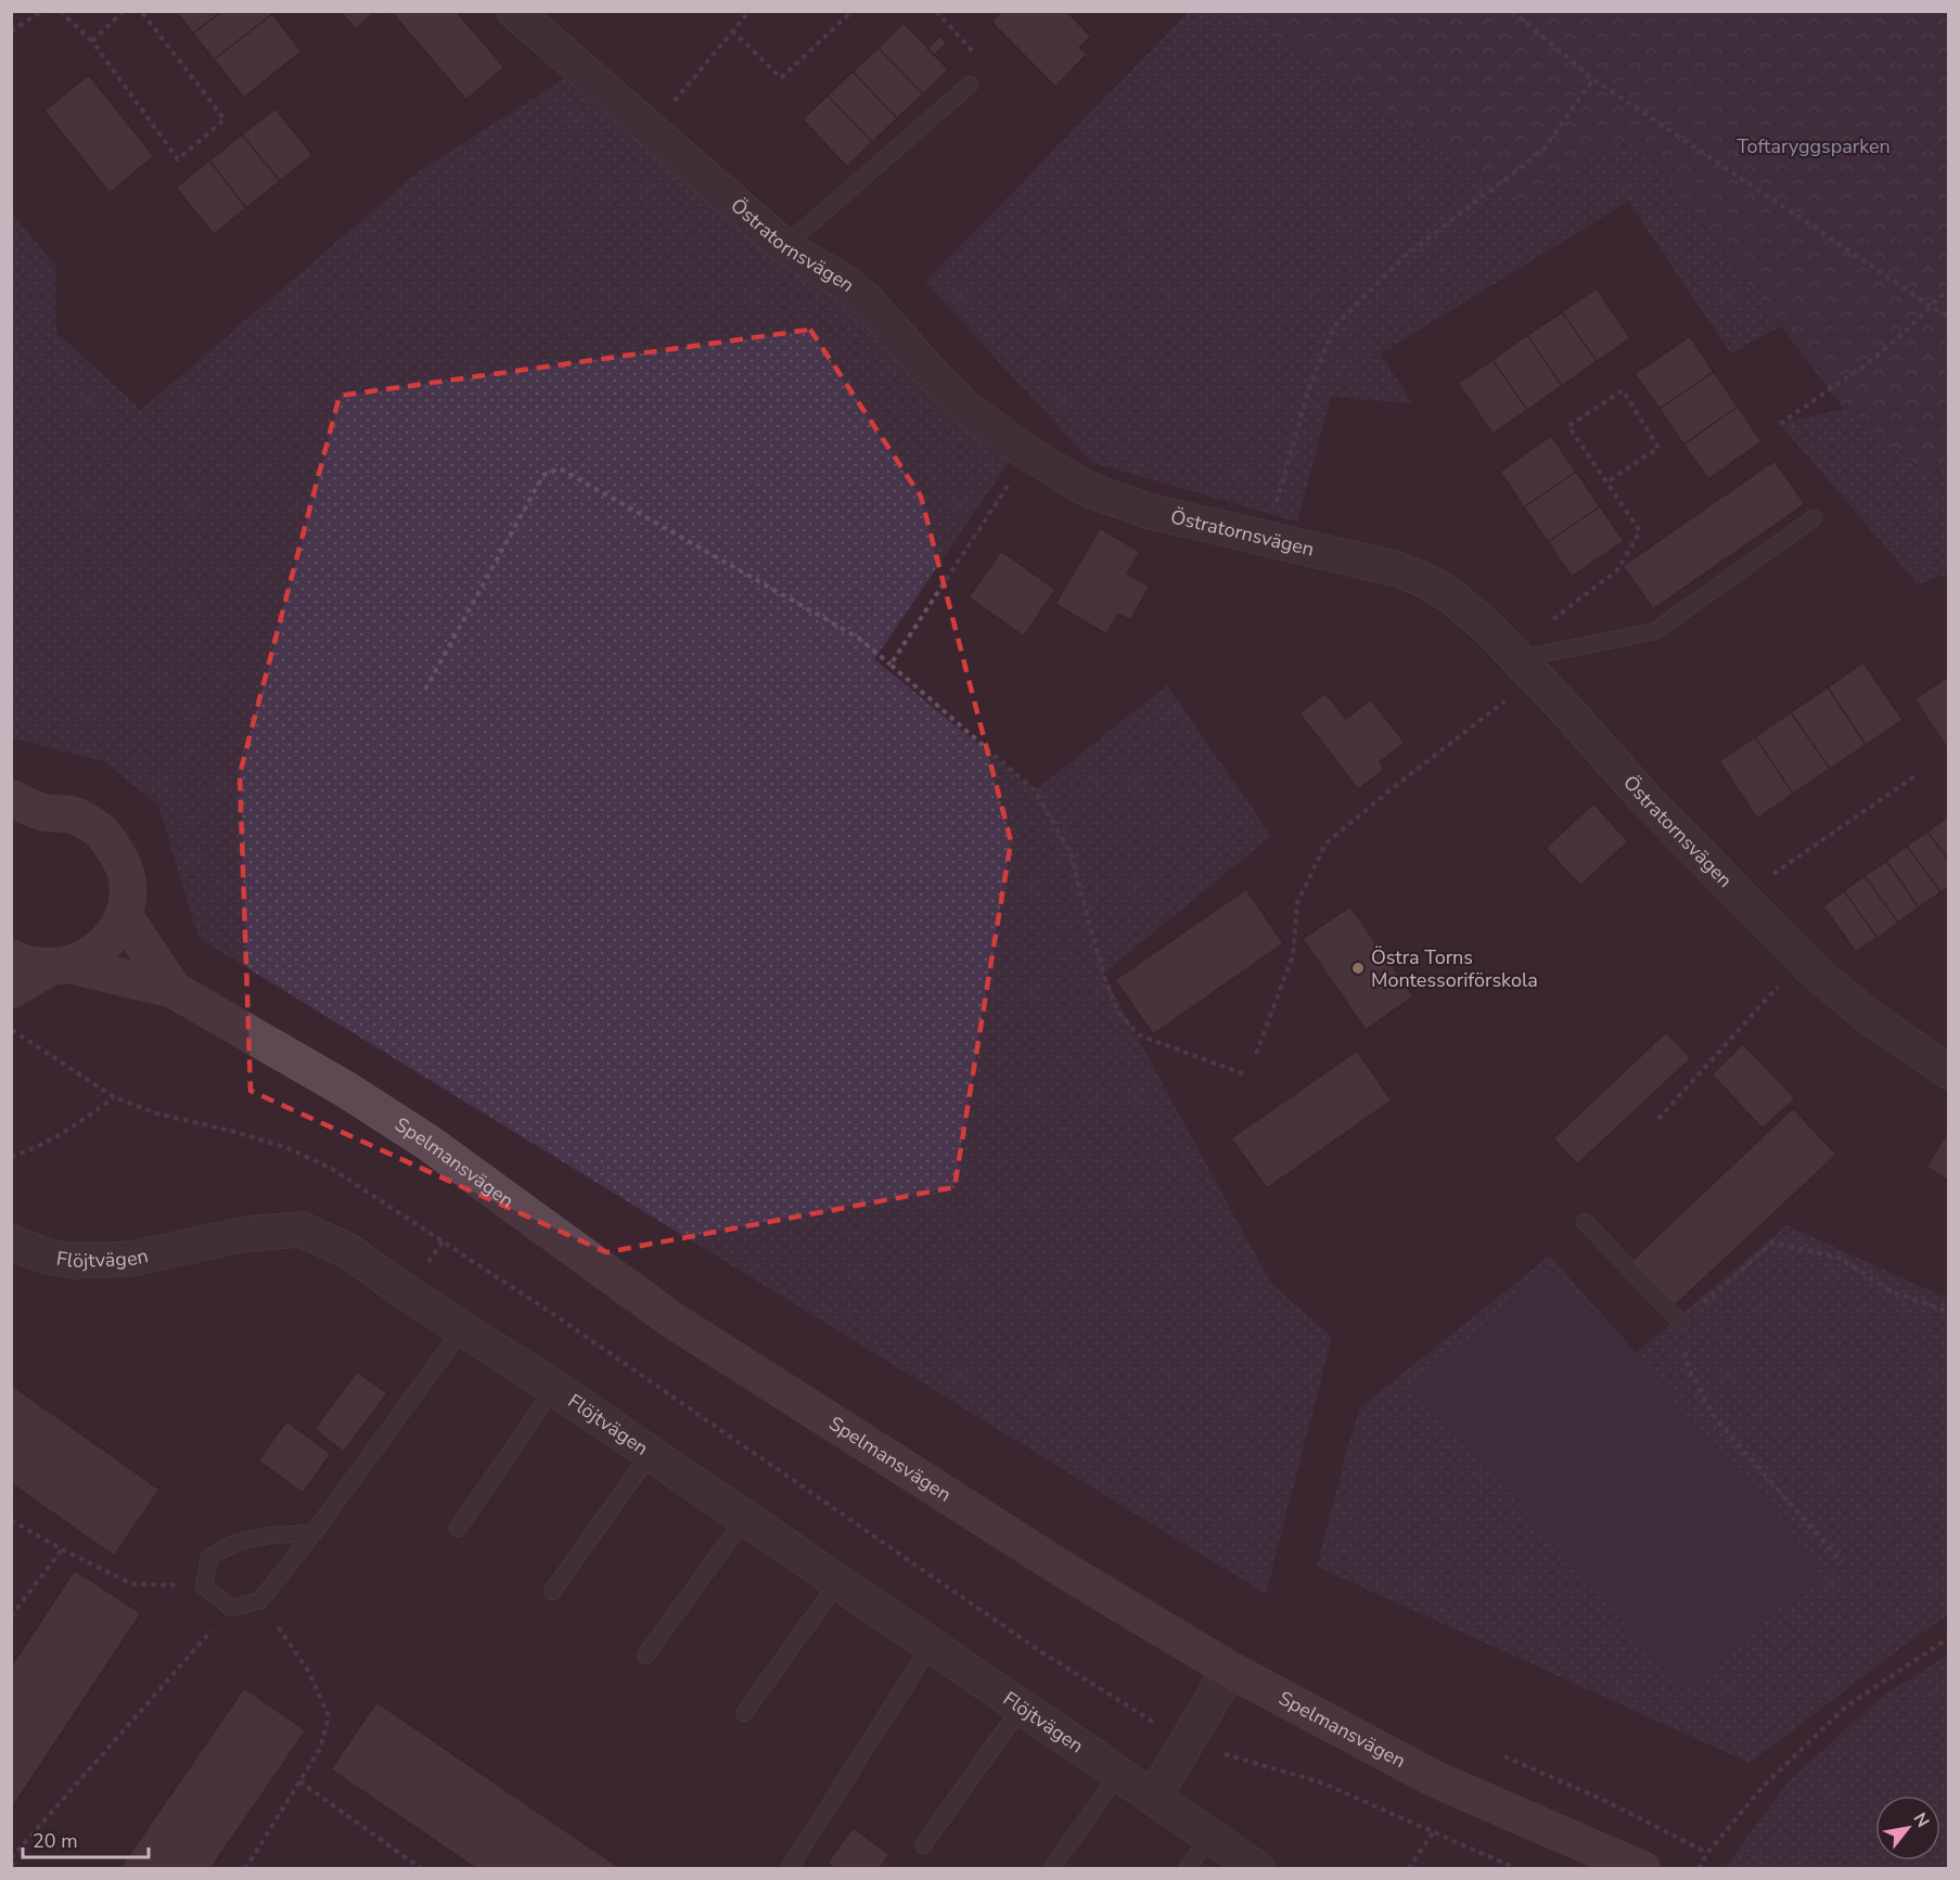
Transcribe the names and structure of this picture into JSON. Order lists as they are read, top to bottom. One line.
{"streets":{"main road":["Spelmansvägen"],"street":["Östratornsvägen","Flöjtvägen"]},"parks":["Toftaryggsparken"],"places":["Östra Torns Montessoriförskola"],"scale_bar":"20 m","north":"top right"}
